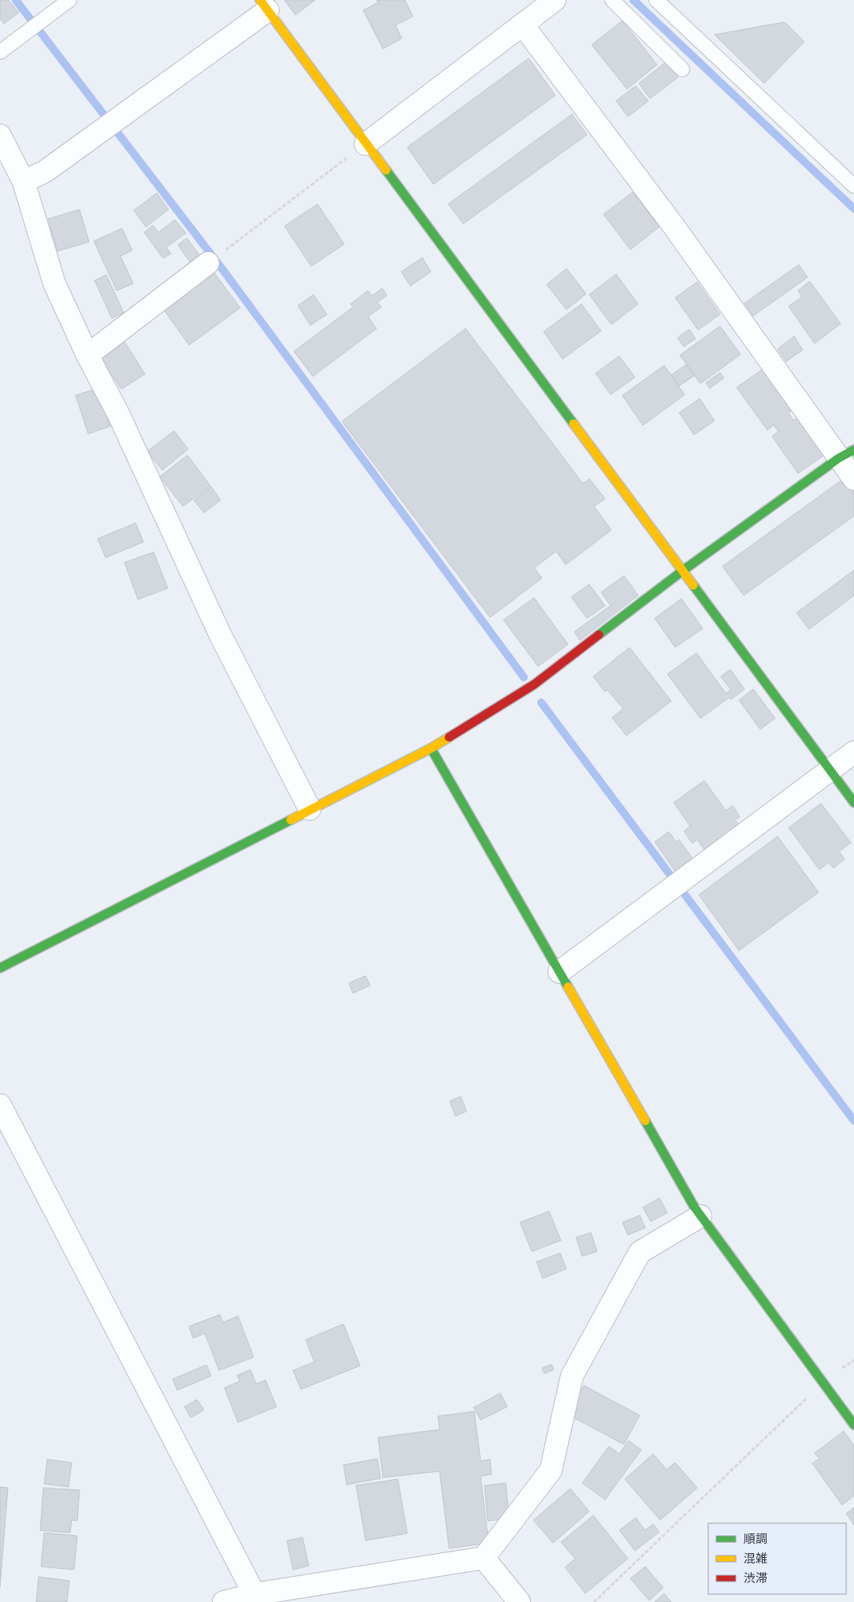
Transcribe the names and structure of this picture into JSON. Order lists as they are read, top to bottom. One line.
{"legend":["順調","混雑","渋滞"]}
